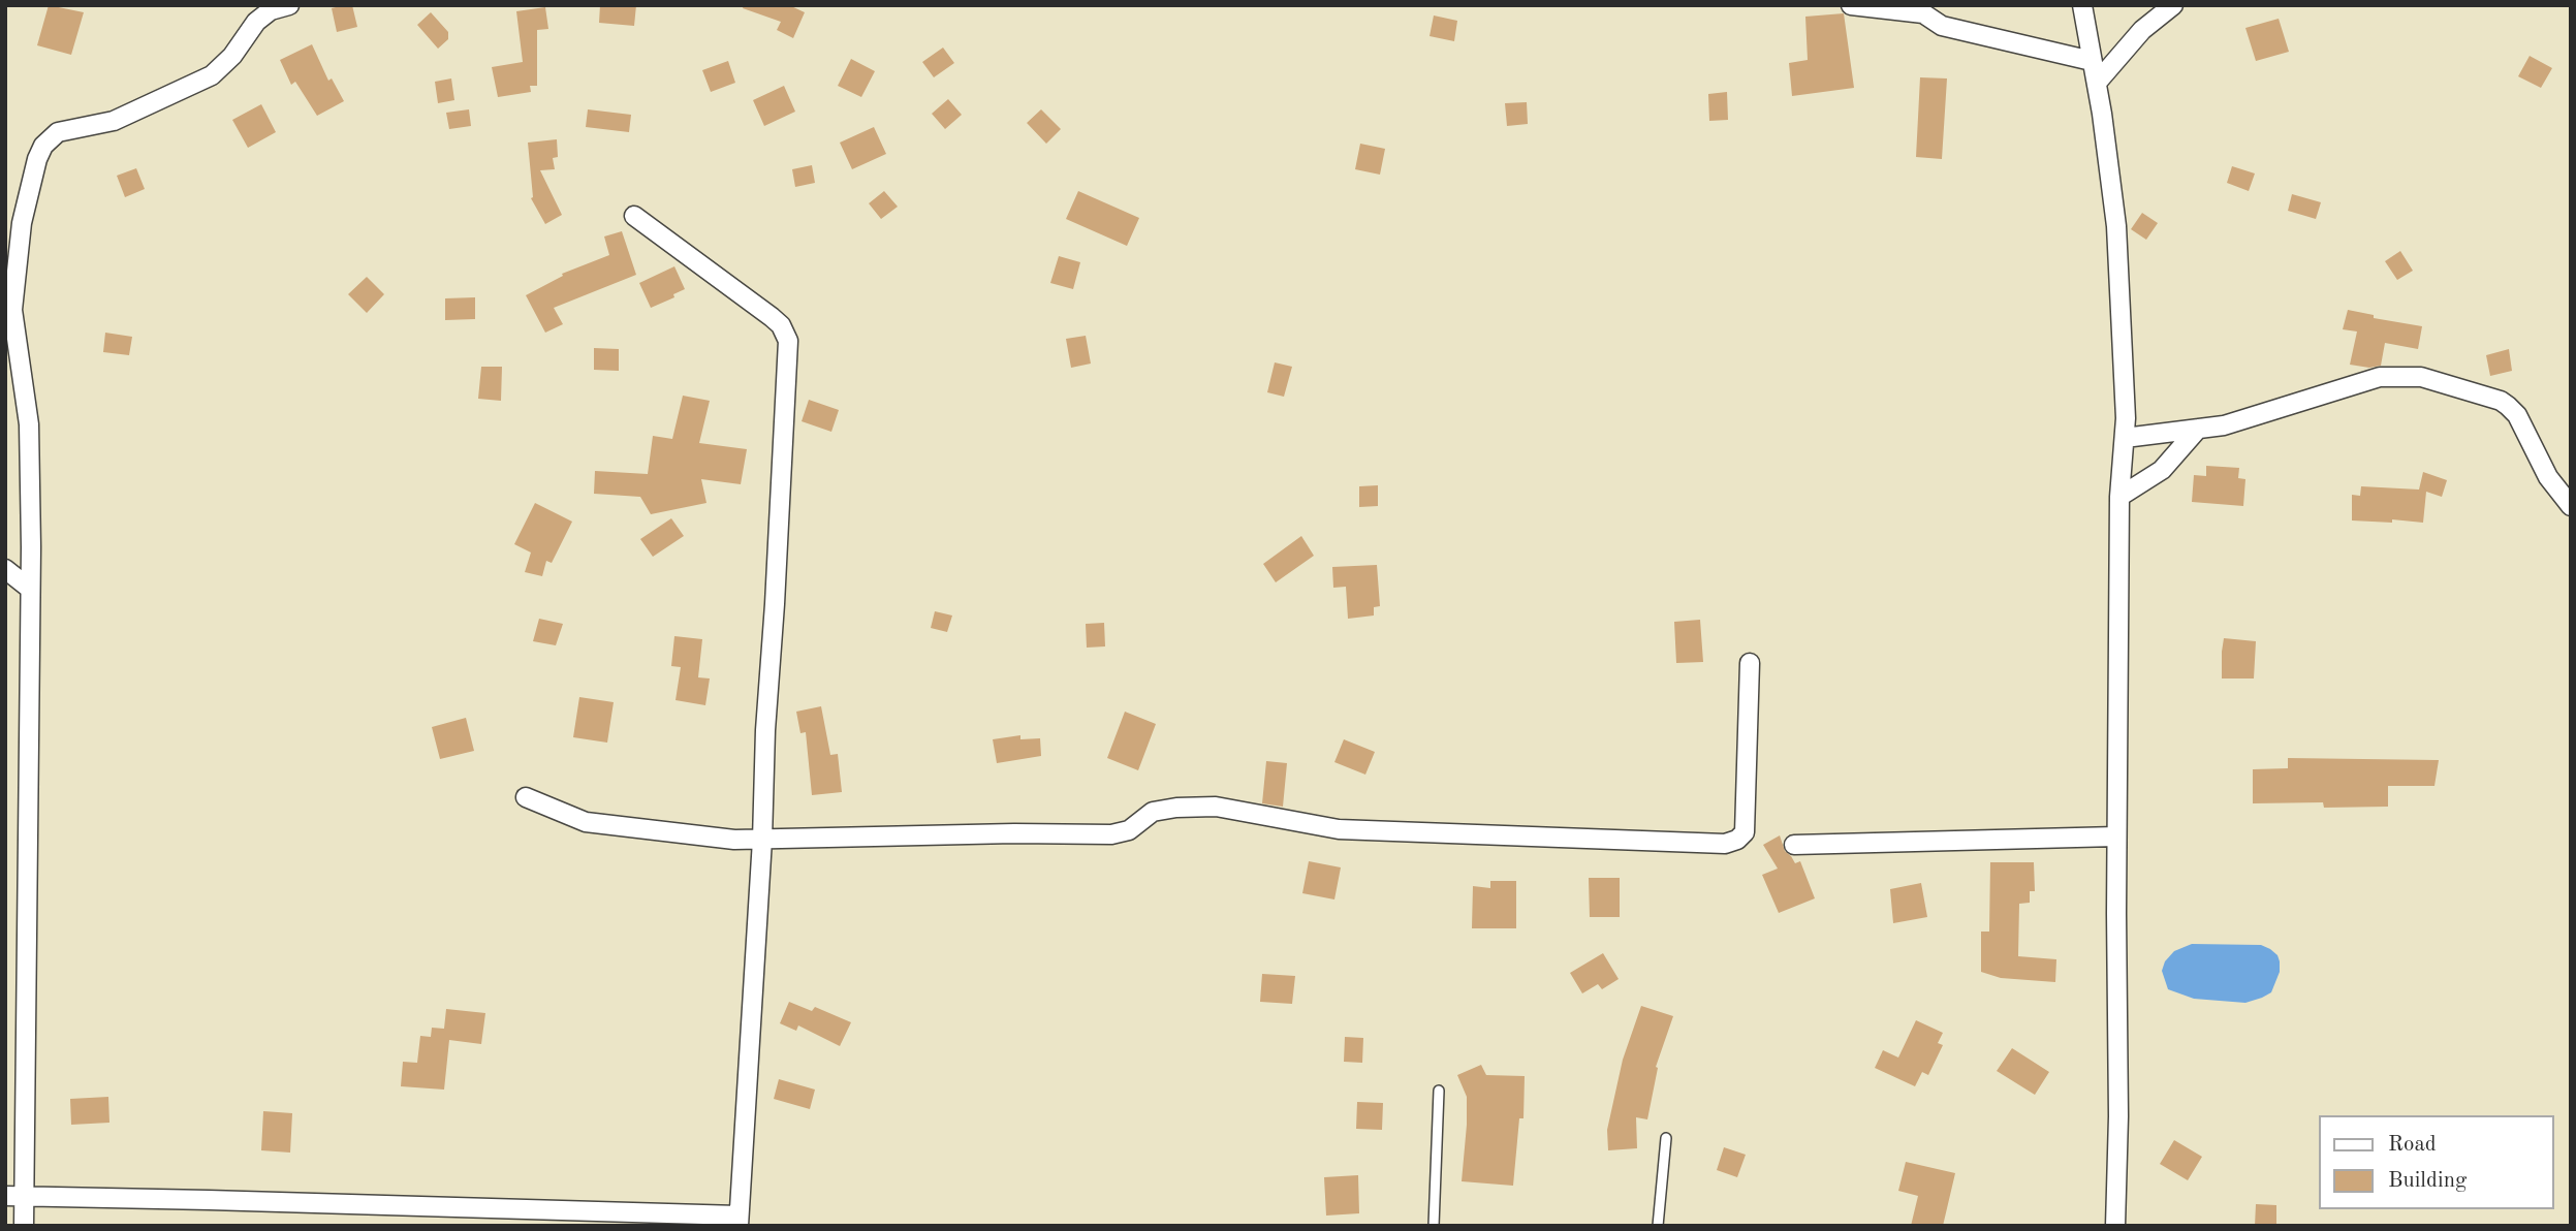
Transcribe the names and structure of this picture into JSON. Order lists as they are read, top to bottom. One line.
{"legend":["Road","Building"]}
